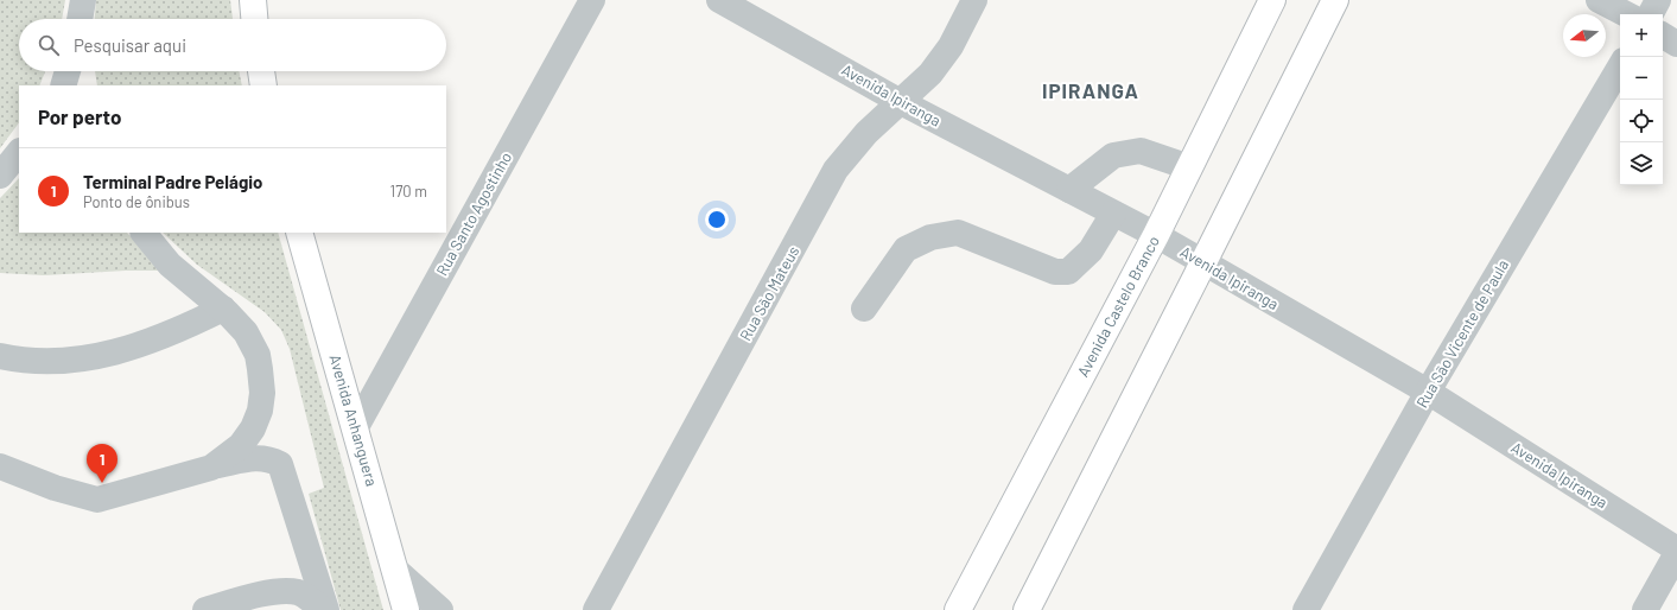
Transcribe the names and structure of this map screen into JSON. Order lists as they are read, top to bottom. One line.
{"streets":{"main road":["Avenida Castelo Branco","Avenida Anhanguera"],"street":["Avenida Ipiranga","Rua Santo Agostinho","Rua São Mateus","Rua São Vicente de Paula"]},"crossings":[["Avenida Ipiranga","Rua São Mateus"],["Avenida Ipiranga","Avenida Castelo Branco"],["Avenida Ipiranga","Rua São Vicente de Paula"],["Rua Santo Agostinho","Avenida Anhanguera"]],"districts":["IPIRANGA"],"north":"left","page":{"map_buttons":["+","−"],"search":"Pesquisar aqui","heading":"Por perto","list":[{"mark":"1","name":"Terminal Padre Pelágio","note":"Ponto de ônibus","value":"170 m"}],"pins":"1"}}
